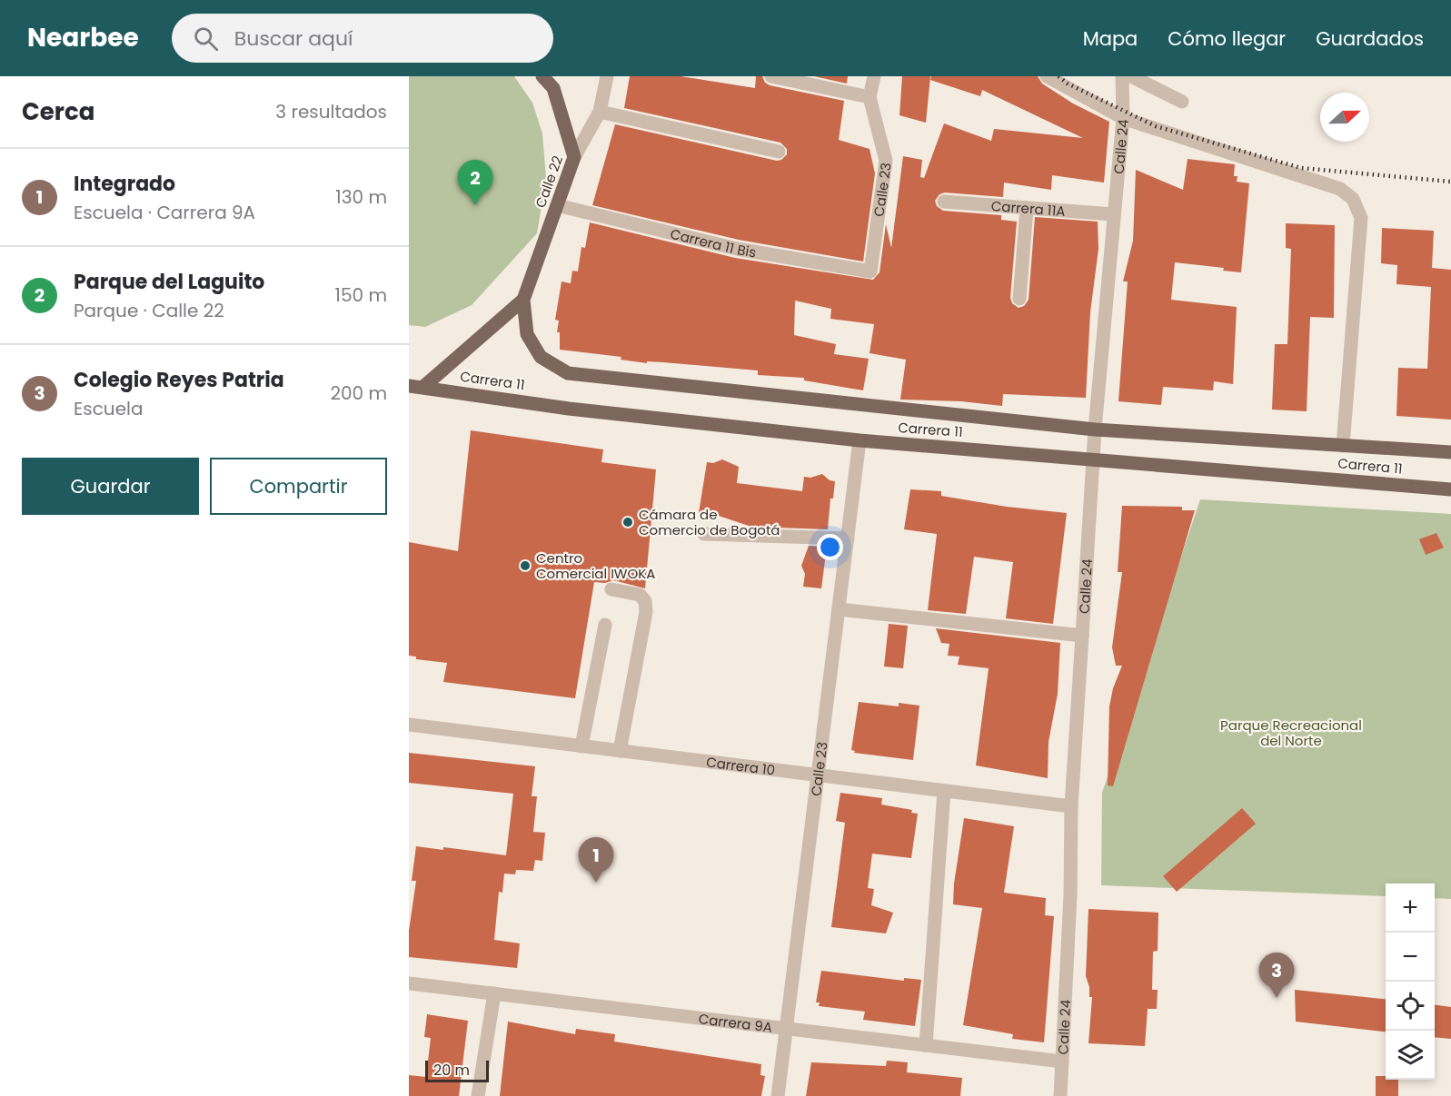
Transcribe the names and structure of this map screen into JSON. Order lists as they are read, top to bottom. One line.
{"streets":{"main road":["Calle 22","Carrera 11"],"street":["Calle 24","Calle 23","Carrera 11A","Carrera 11 Bis","Carrera 10","Carrera 9A"]},"crossings":[["Calle 24","Carrera 11A"],["Calle 24","Carrera 11"],["Calle 24","Carrera 10"],["Calle 24","Carrera 9A"],["Calle 22","Carrera 11 Bis"],["Calle 22","Carrera 11"],["Calle 23","Carrera 11 Bis"],["Calle 23","Carrera 11"],["Calle 23","Carrera 10"],["Calle 23","Carrera 9A"]],"parks":["Parque Recreacional del Norte"],"places":["Cámara de Comercio de Bogotá","Centro Comercial IWOKA"],"scale_bar":"20 m","north":"right","page":{"header":"Nearbee","search":"Buscar aquí","nav":["Mapa","Cómo llegar","Guardados"],"heading":["Cerca","3 resultados"],"list":[{"mark":"1","name":"Integrado","note":"Escuela · Carrera 9A","value":"130 m"},{"mark":"2","name":"Parque del Laguito","note":"Parque · Calle 22","value":"150 m"},{"mark":"3","name":"Colegio Reyes Patria","note":"Escuela","value":"200 m"}],"pins":["2","1","3"],"buttons":["Guardar","Compartir"],"map_buttons":["+","−"],"scale":"20 m"}}
